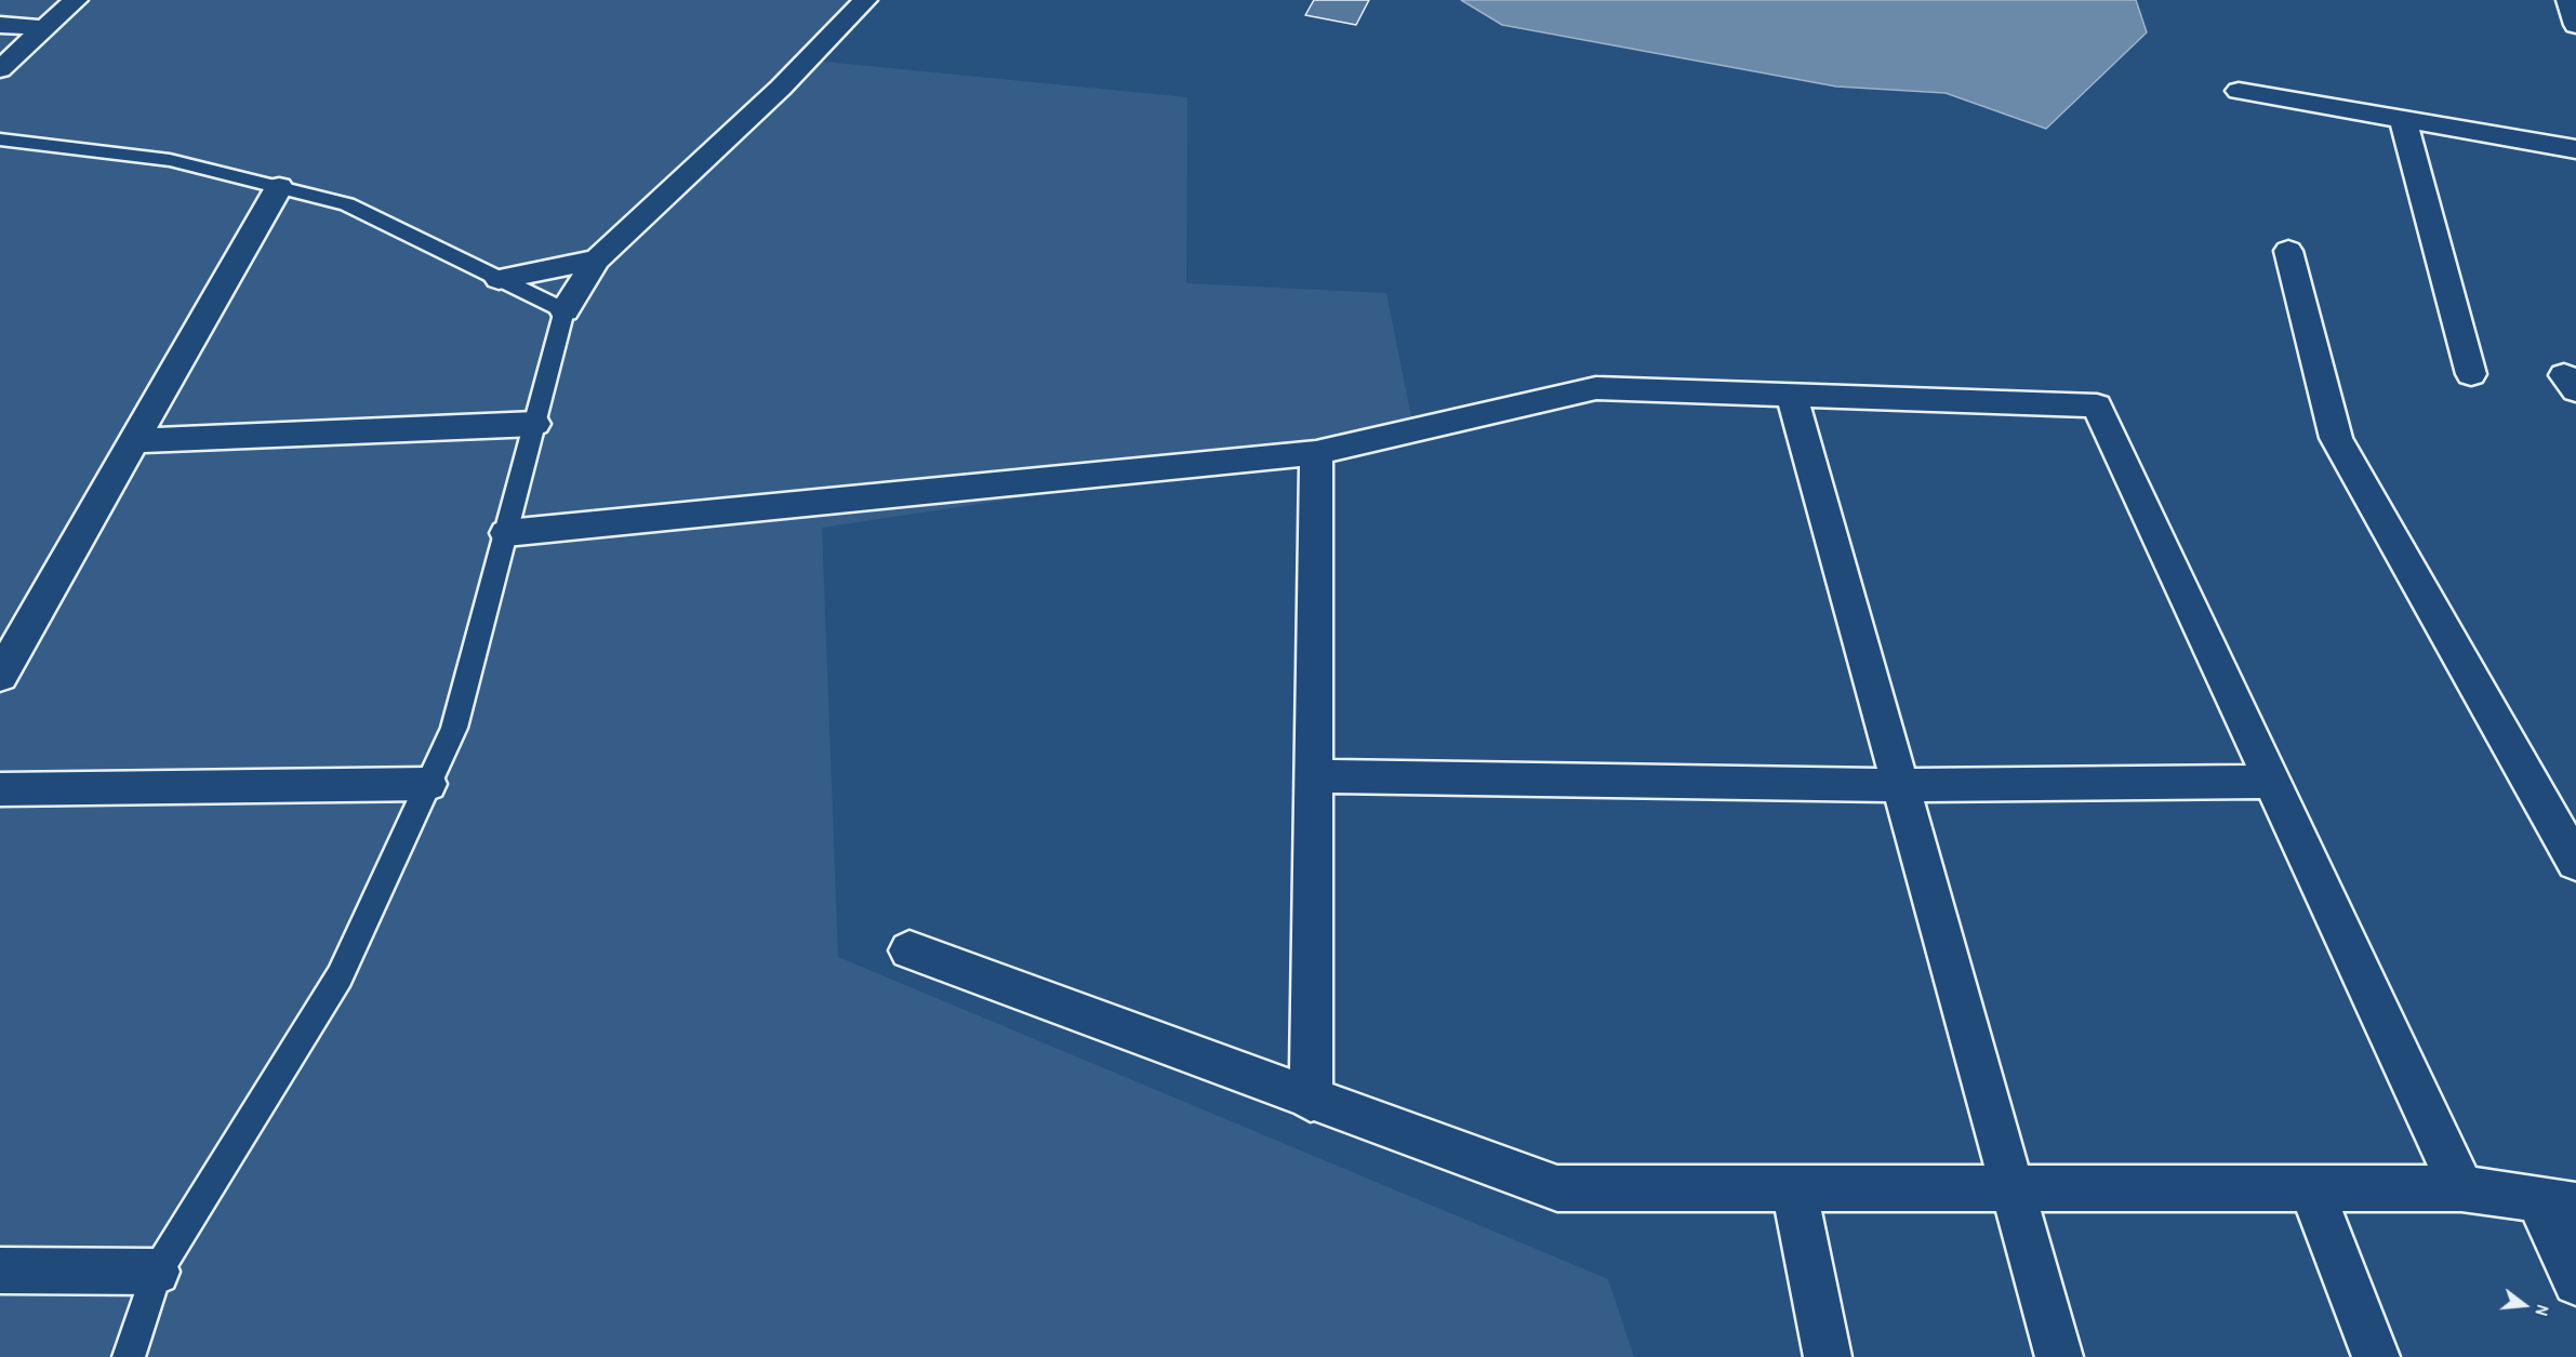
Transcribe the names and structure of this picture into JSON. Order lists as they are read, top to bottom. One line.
{"north":"right"}
